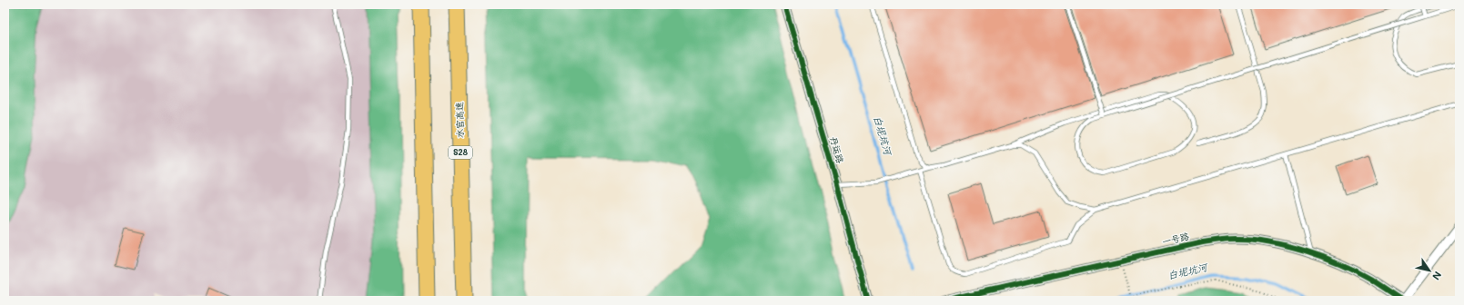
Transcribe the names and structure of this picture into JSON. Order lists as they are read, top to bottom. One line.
{"streets":{"highway":["水官高速","S28"],"street":["丹运路","一号路"]},"water":["白坭坑河"],"north":"bottom right"}
